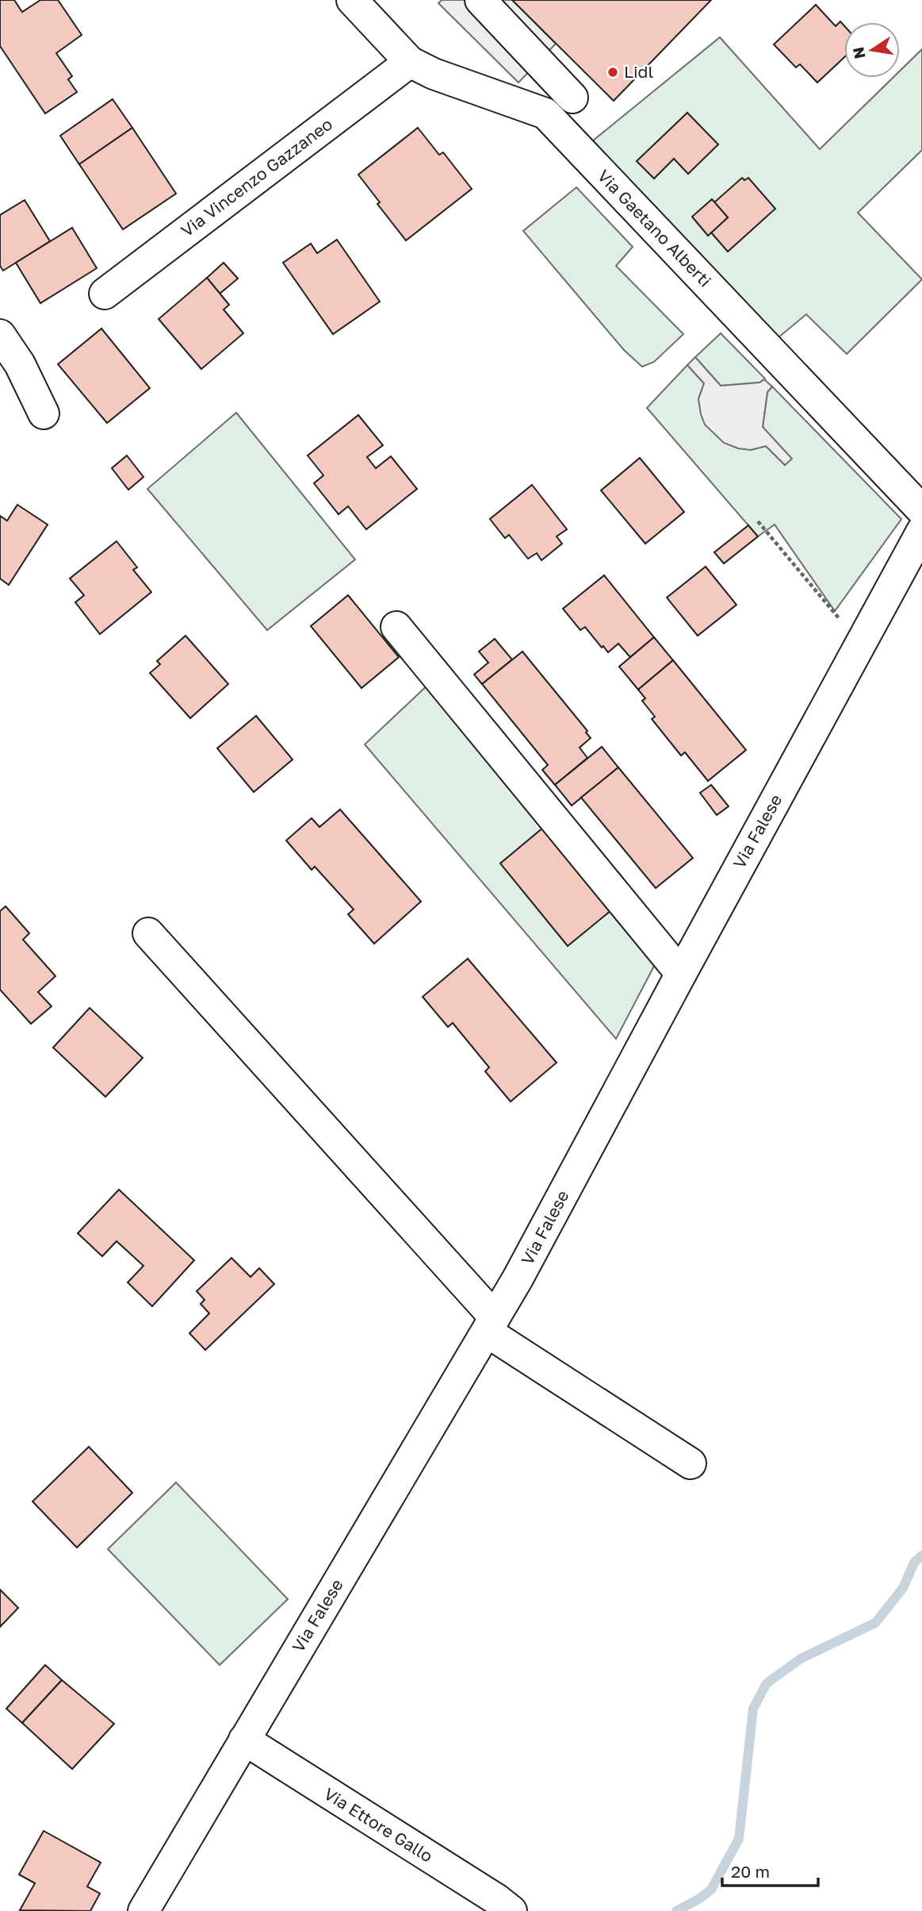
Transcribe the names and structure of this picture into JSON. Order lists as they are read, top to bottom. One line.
{"streets":{"street":["Via Vincenzo Gazzaneo","Via Gaetano Alberti","Via Falese","Via Ettore Gallo"]},"crossings":[["Via Vincenzo Gazzaneo","Via Gaetano Alberti"],["Via Falese","Via Ettore Gallo"]],"places":["Lidl"],"scale_bar":"20 m","north":"left"}
